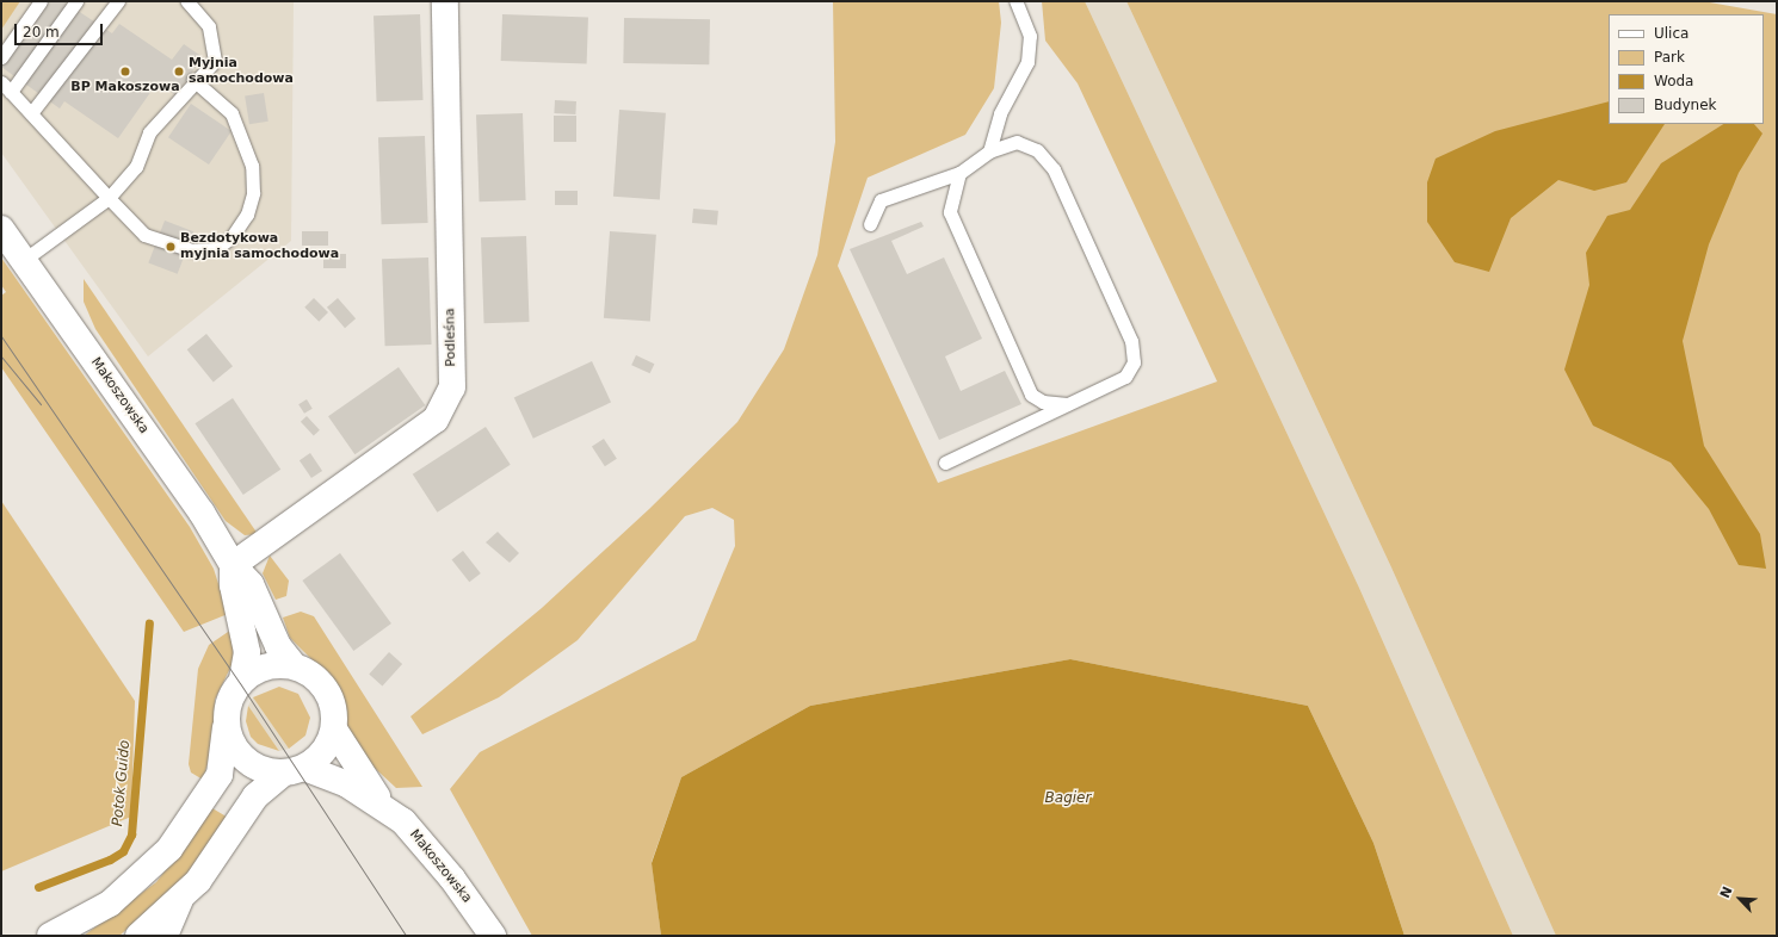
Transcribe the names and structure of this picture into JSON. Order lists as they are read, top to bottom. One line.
{"streets":{"main road":["Podleśna","Makoszowska"]},"crossings":[["Podleśna","Makoszowska"]],"water":["Potok Guido","Bagier"],"places":["BP Makoszowa","Myjnia samochodowa","Bezdotykowa myjnia samochodowa"],"legend":["Ulica","Park","Woda","Budynek"],"scale_bar":"20 m","north":"top left"}
